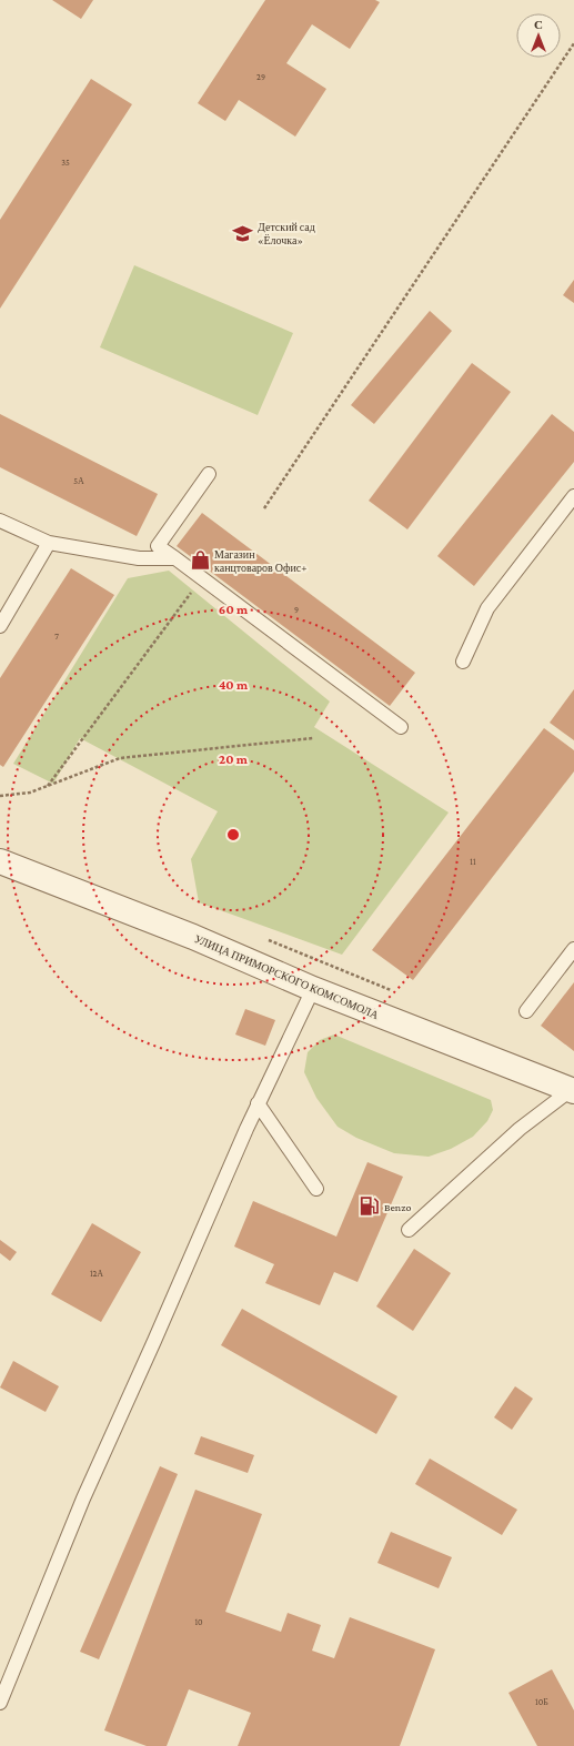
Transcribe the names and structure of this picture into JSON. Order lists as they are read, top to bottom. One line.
{"streets":{"street":["УЛИЦА ПРИМОРСКОГО КОМСОМОЛА"]},"places":{"school or university":["Детский сад «Ёлочка»"],"shop":["Магазин канцтоваров Офис+"],"fuel station":["Benzo"]},"house_numbers":["29","35","5А","9","7","11","12А","10","10Б"],"north":"top","rings":["60 m","40 m","20 m"]}
